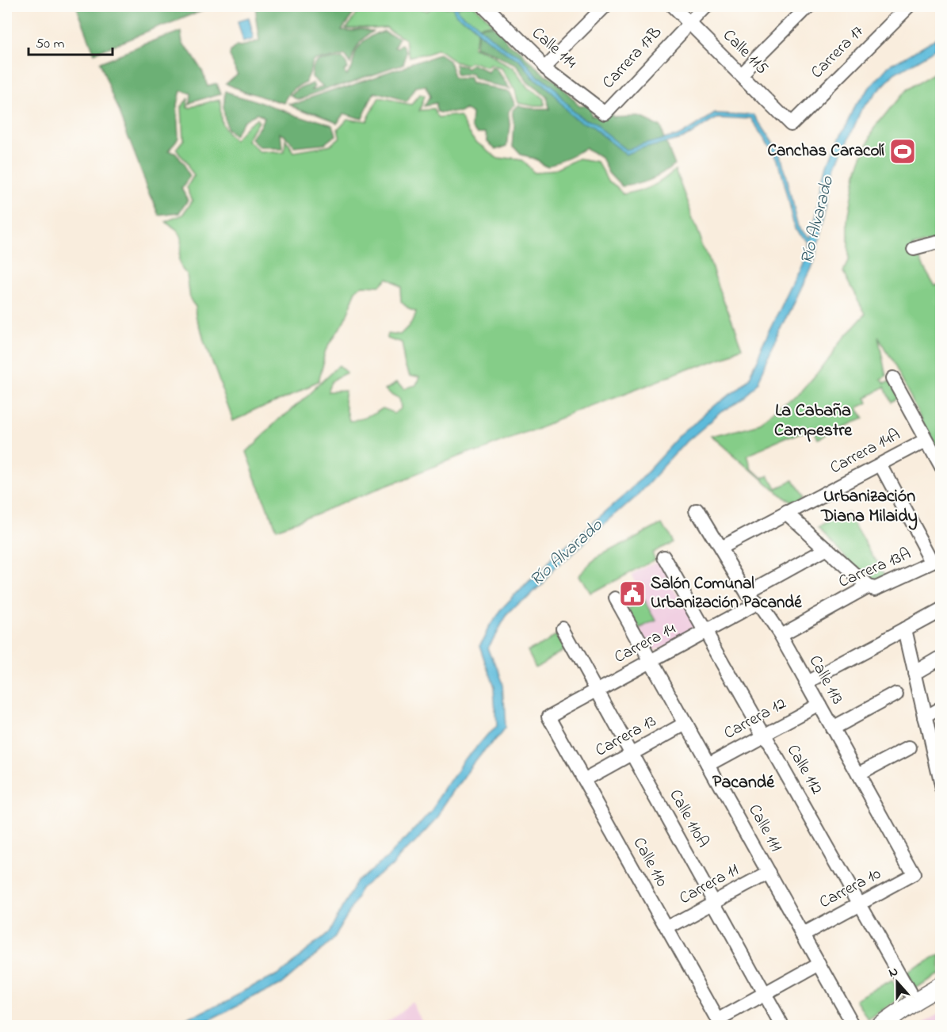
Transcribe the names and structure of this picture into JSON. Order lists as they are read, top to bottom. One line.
{"streets":{"street":["Calle 114","Calle 115","Carrera 17","Carrera 17B","Carrera 14A","Carrera 13A","Carrera 14","Calle 113","Carrera 12","Carrera 13","Calle 112","Calle 110A","Calle 111","Calle 110","Carrera 11","Carrera 10"]},"crossings":[["Calle 114","Carrera 17B"],["Calle 115","Carrera 17"],["Calle 115","Carrera 17B"],["Carrera 14A","Carrera 13A"],["Carrera 14A","Calle 113"],["Carrera 13A","Calle 113"],["Carrera 14","Calle 113"],["Carrera 14","Calle 112"],["Carrera 14","Calle 110A"],["Carrera 14","Calle 111"],["Carrera 14","Calle 110"],["Calle 113","Carrera 12"],["Calle 113","Carrera 10"],["Carrera 12","Calle 112"],["Carrera 12","Calle 111"],["Carrera 13","Calle 110A"],["Carrera 13","Calle 111"],["Carrera 13","Calle 110"],["Calle 112","Carrera 10"],["Calle 110A","Carrera 11"],["Calle 111","Carrera 11"],["Calle 111","Carrera 10"],["Calle 110","Carrera 11"]],"districts":["La Cabaña Campestre","Urbanización Diana Milaidy","Pacandé"],"water":["Río Alvarado"],"places":{"sports":["Canchas Caracolí"],"public building":["Salón Comunal Urbanización Pacandé"]},"scale_bar":"50 m","north":"top"}
